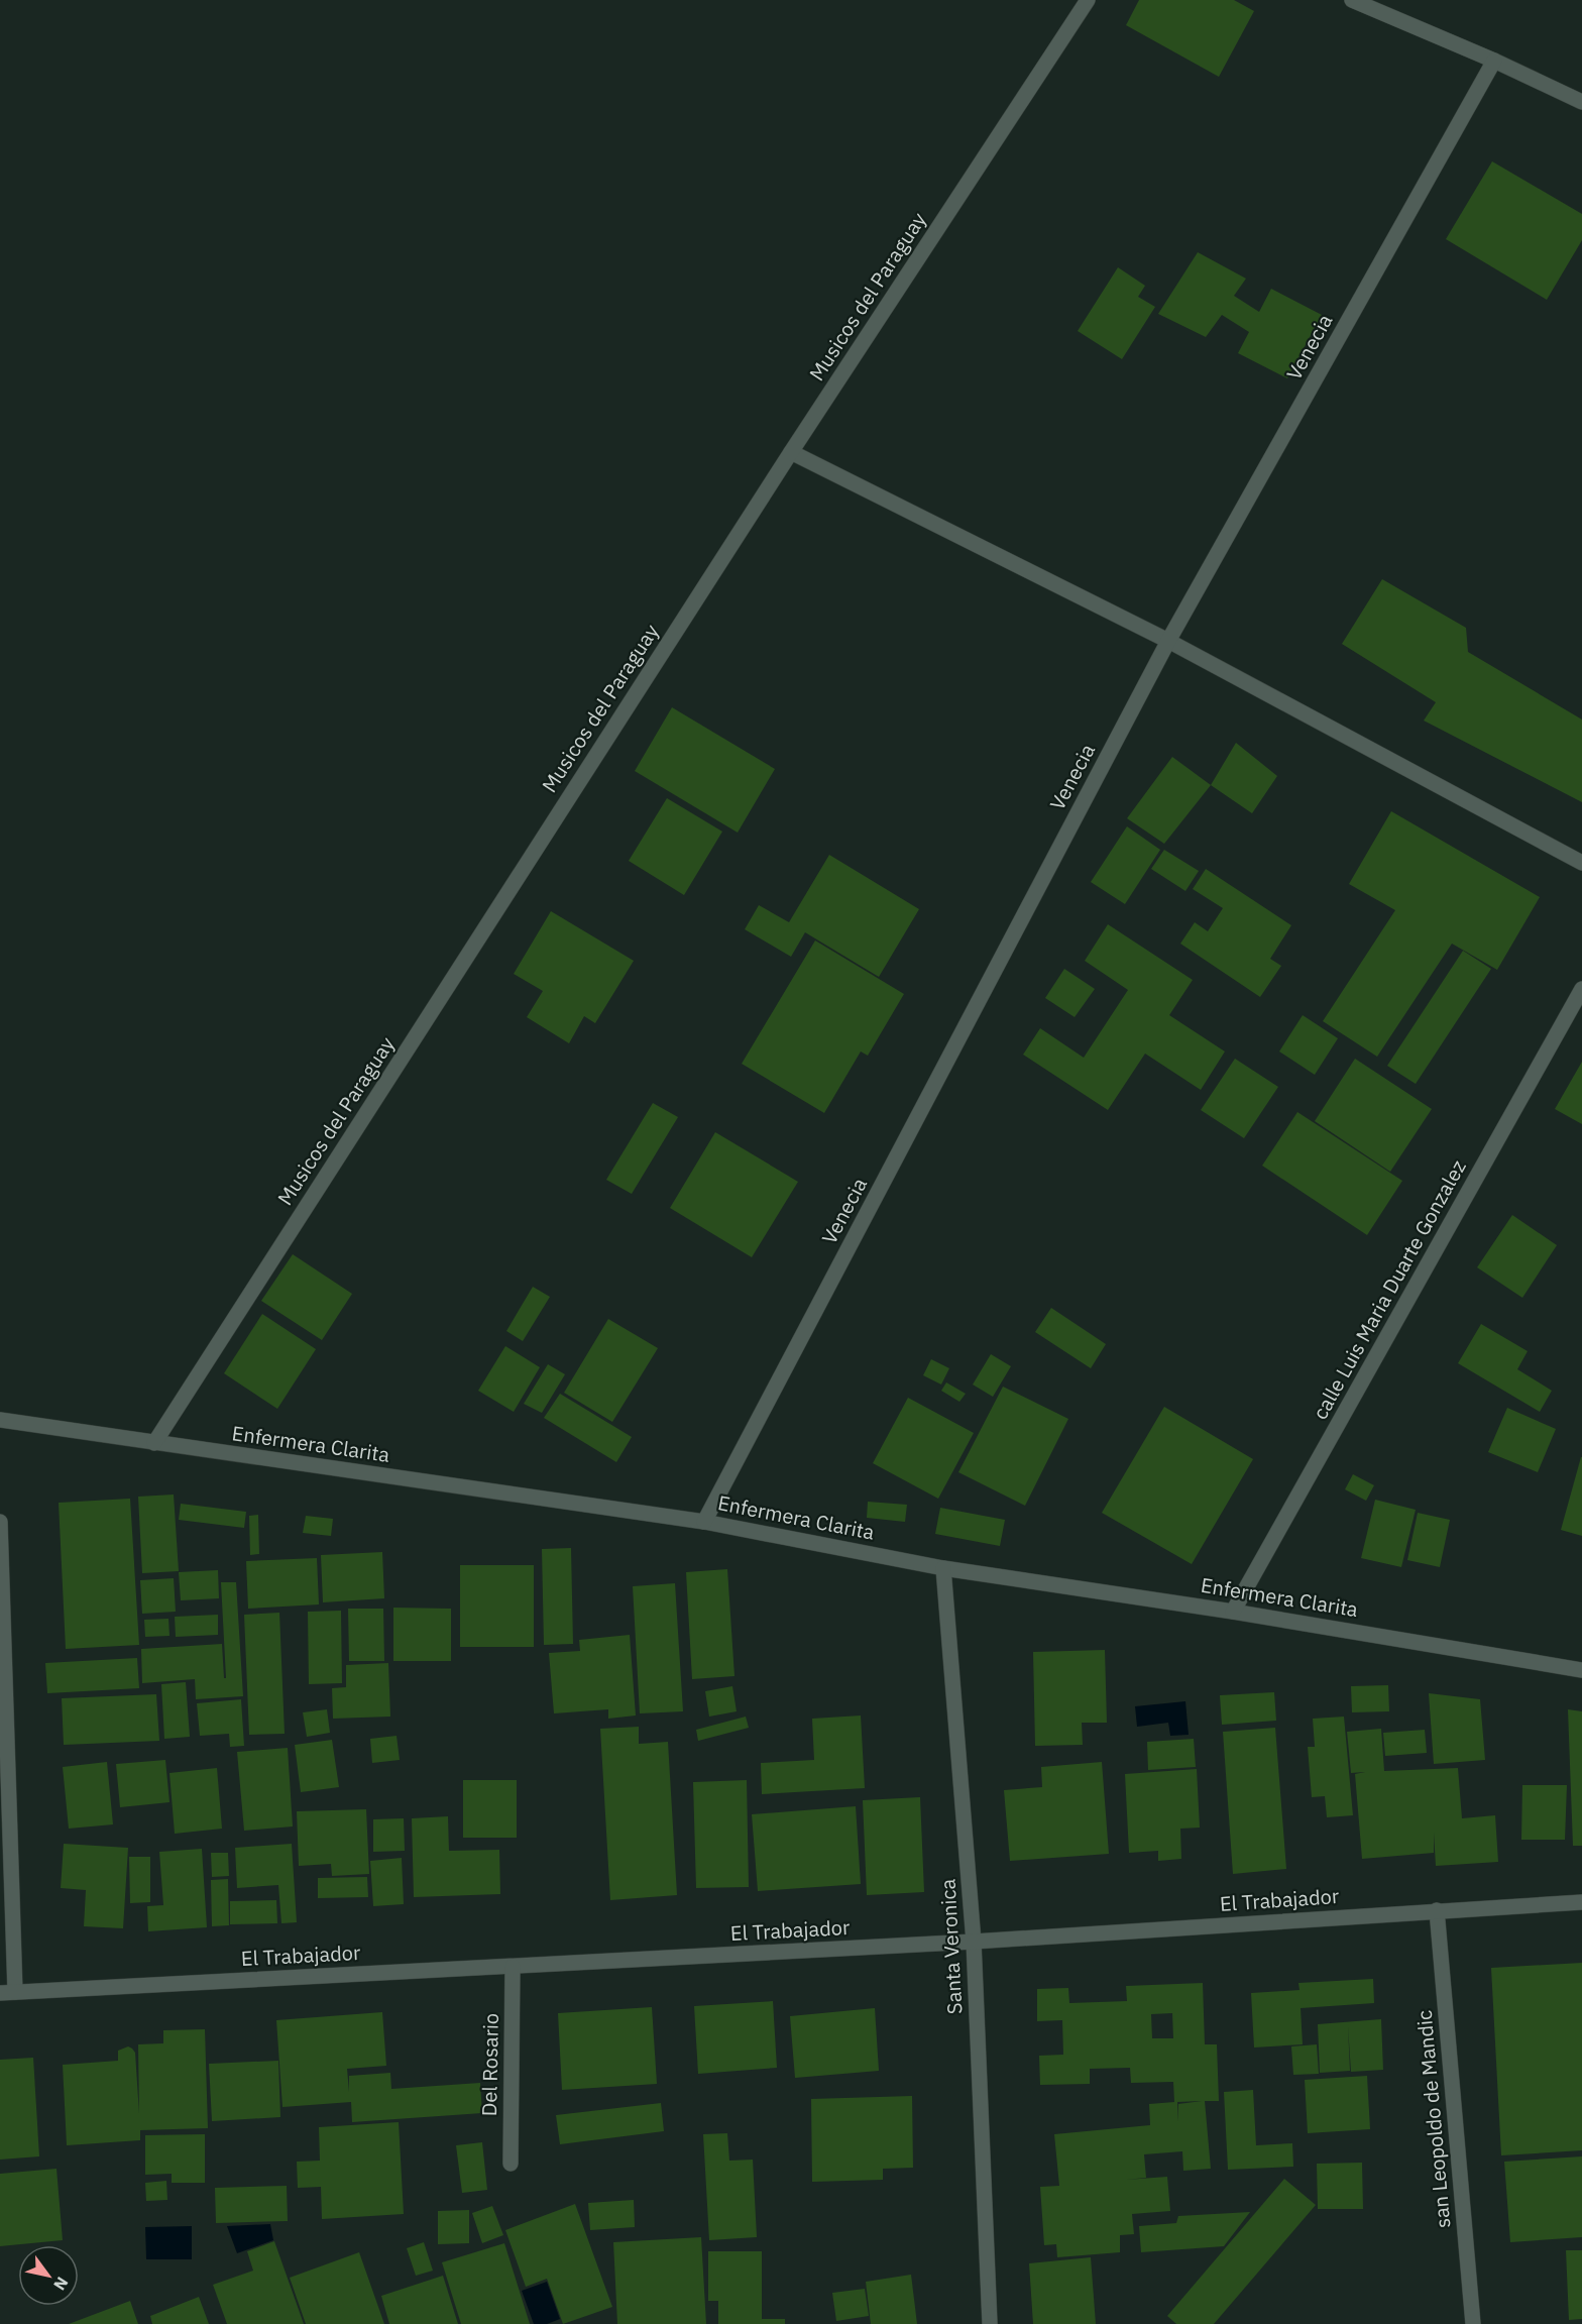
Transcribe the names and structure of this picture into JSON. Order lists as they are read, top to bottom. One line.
{"streets":{"street":["Musicos del Paraguay","Venecia","calle Luis Maria Duarte Gonzalez","Enfermera Clarita","El Trabajador","Santa Veronica","Del Rosario","san Leopoldo de Mandic"]},"crossings":[["Musicos del Paraguay","Enfermera Clarita"],["Venecia","Enfermera Clarita"],["calle Luis Maria Duarte Gonzalez","Enfermera Clarita"],["Enfermera Clarita","Santa Veronica"],["El Trabajador","Santa Veronica"],["El Trabajador","Del Rosario"],["El Trabajador","san Leopoldo de Mandic"]],"north":"bottom right"}
